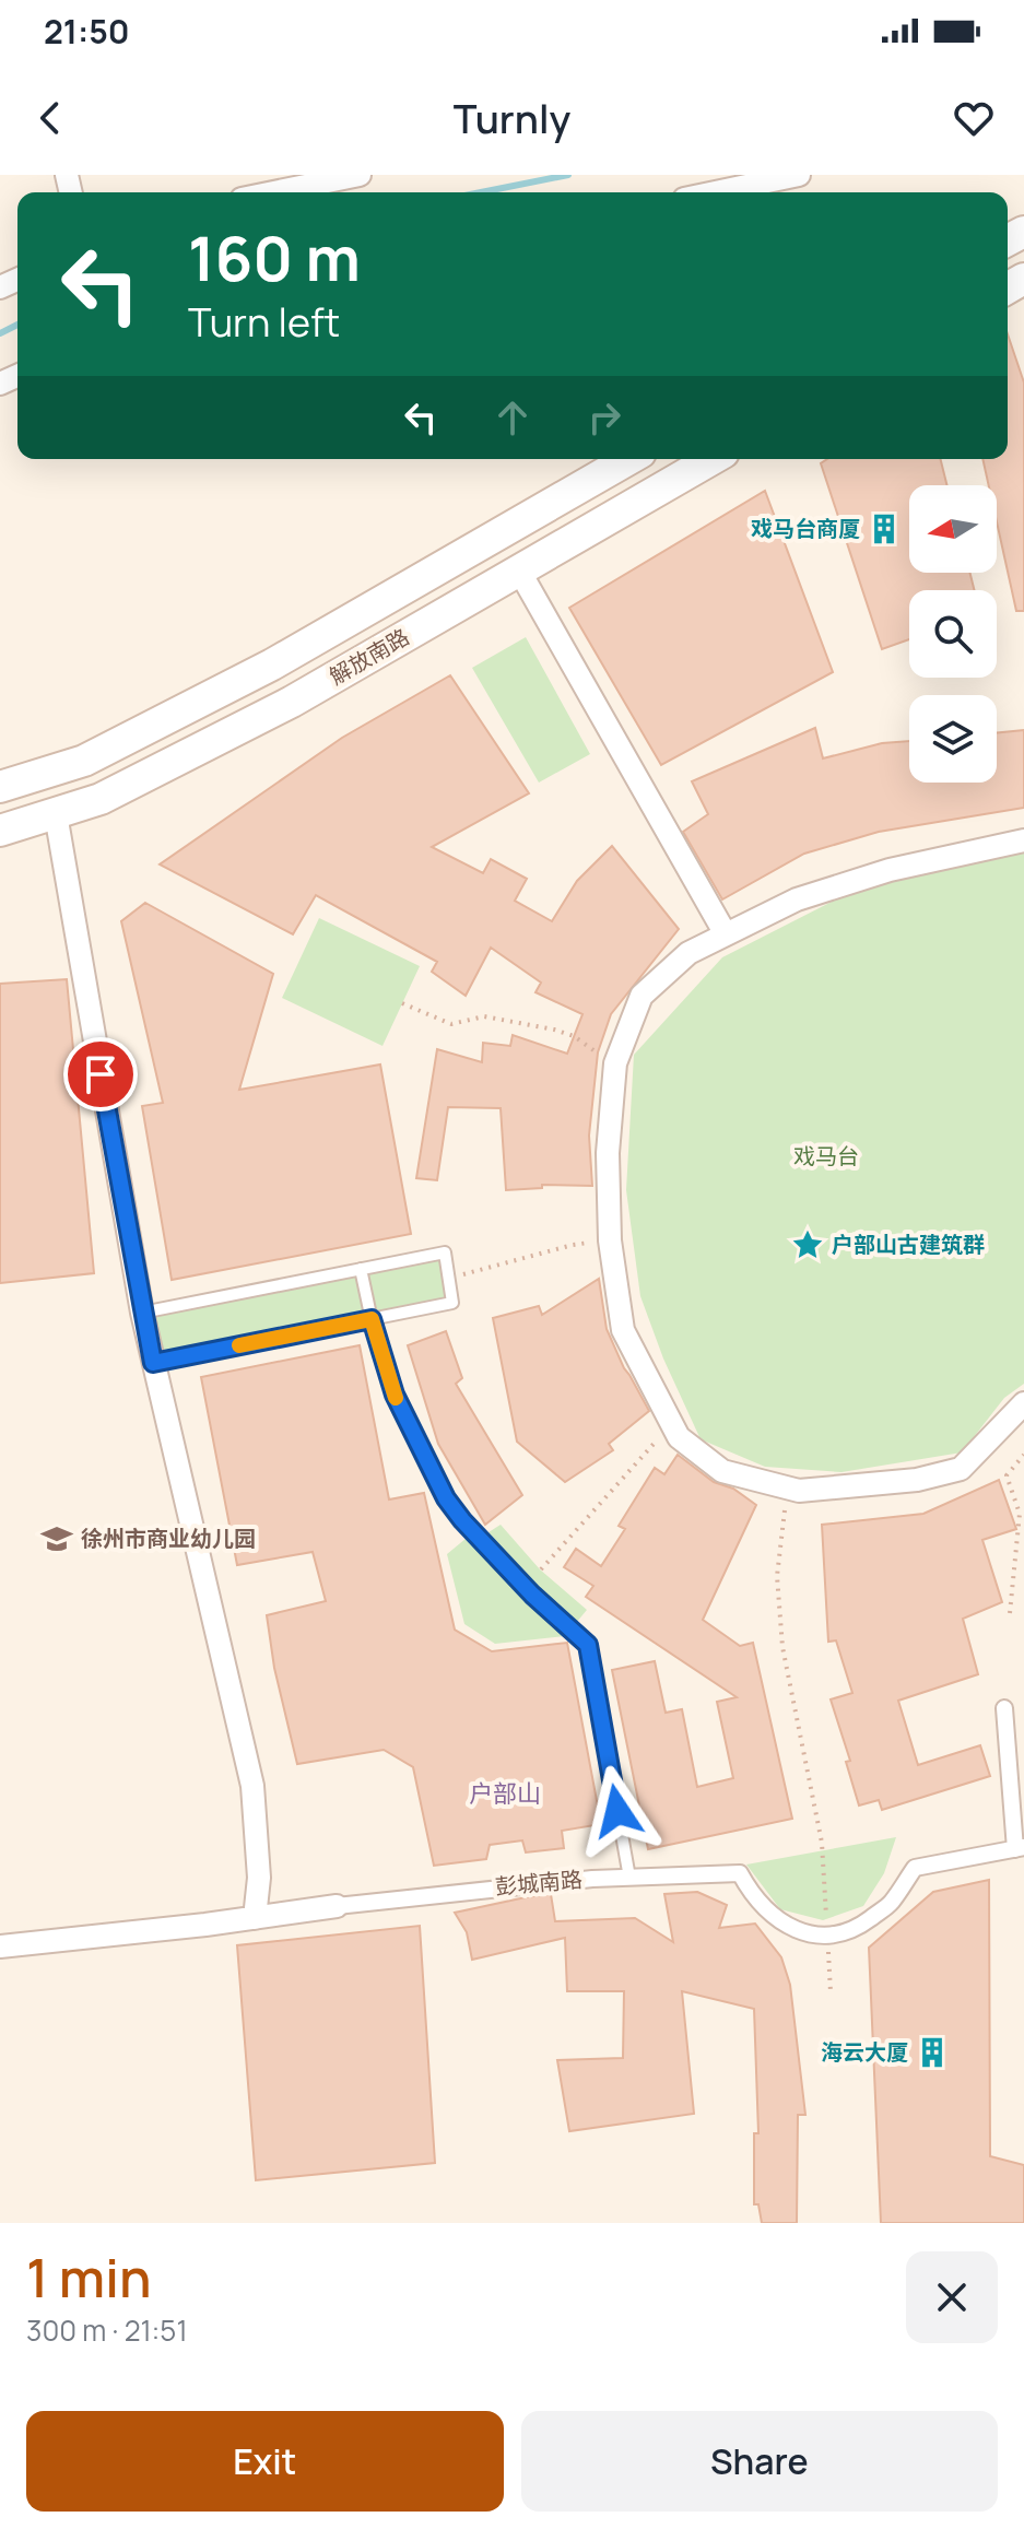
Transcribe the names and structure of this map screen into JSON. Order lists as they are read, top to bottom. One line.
{"streets":{"main road":["解放南路"],"street":["彭城南路"]},"districts":["户部山"],"parks":["戏马台"],"places":{"building":["戏马台商厦","海云大厦"],"place":["户部山古建筑群"],"school or university":["徐州市商业幼儿园"]},"north":"left","page":{"status":"21:50","header":"Turnly","turn":["160 m","Turn left"],"heading":["1 min","300 m · 21:51"],"buttons":["Exit","Share"]}}
